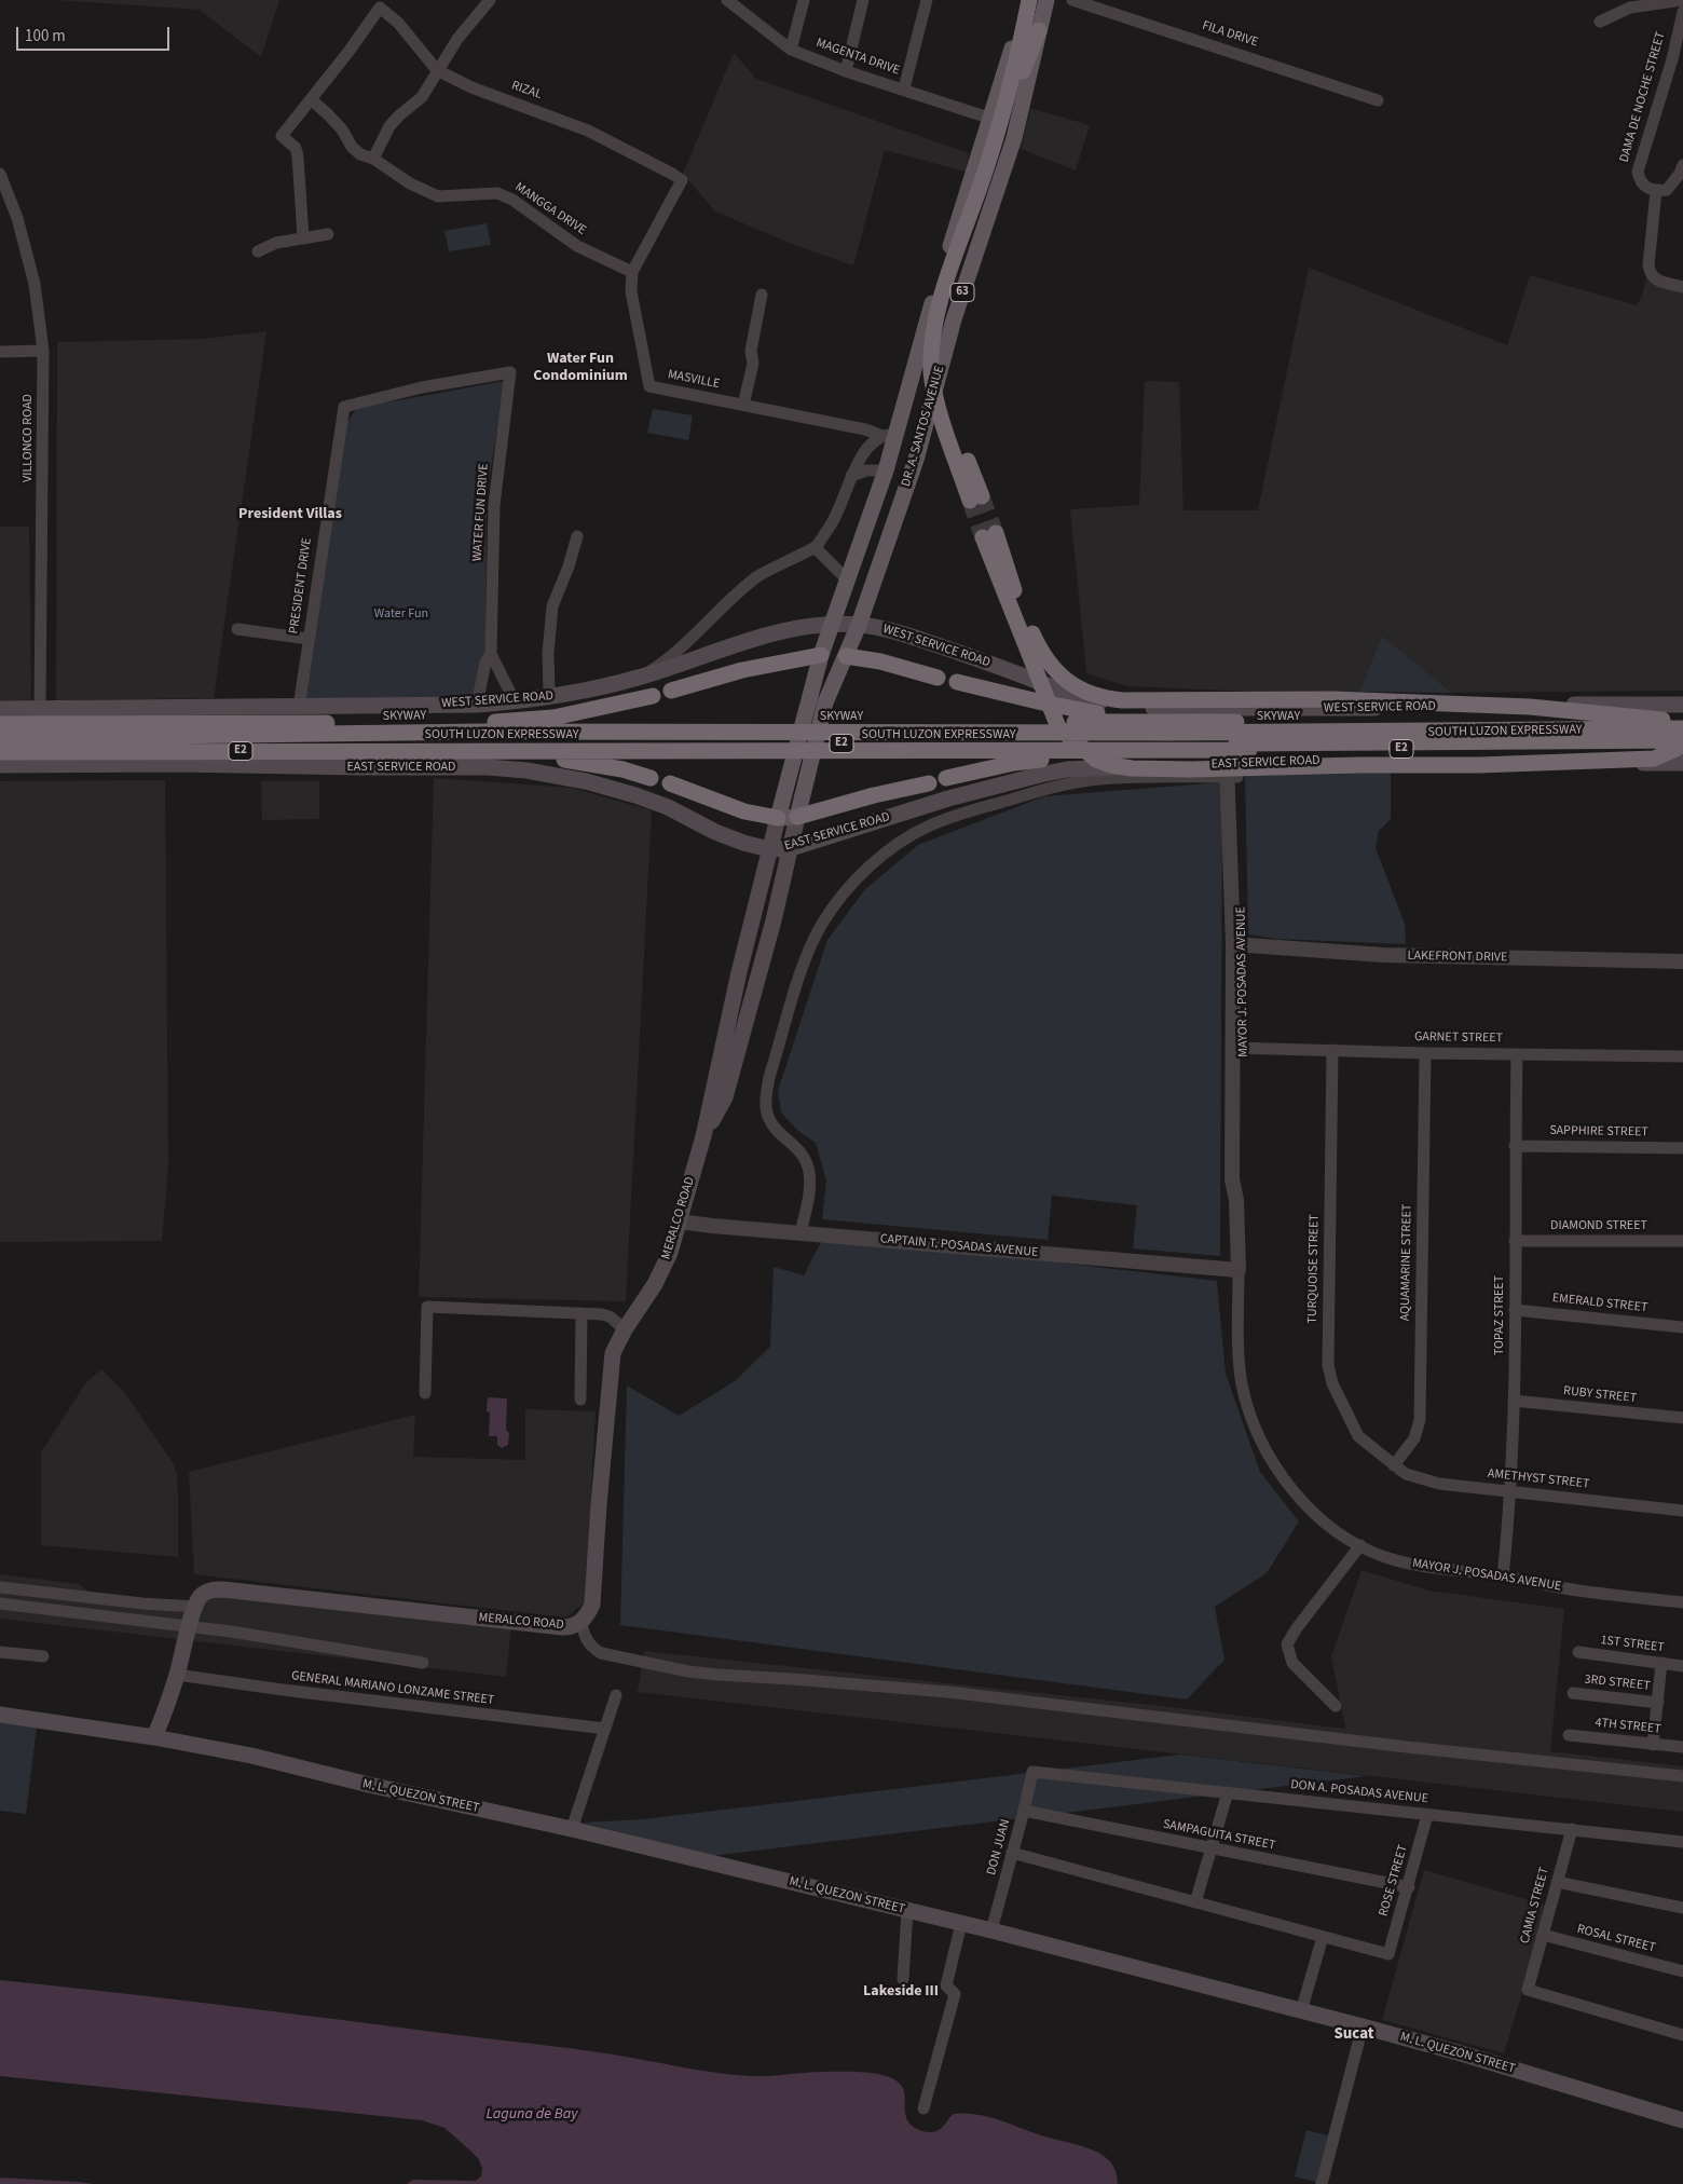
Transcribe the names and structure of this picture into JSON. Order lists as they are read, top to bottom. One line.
{"streets":{"highway":["SKYWAY","SOUTH LUZON EXPRESSWAY","E2"],"main road":["63","DR. A. SANTOS AVENUE","WEST SERVICE ROAD","EAST SERVICE ROAD","MERALCO ROAD","M. L. QUEZON STREET"],"street":["FILA DRIVE","MAGENTA DRIVE","RIZAL","DAMA DE NOCHE STREET","MANGGA DRIVE","MASVILLE","VILLONCO ROAD","WATER FUN DRIVE","PRESIDENT DRIVE","LAKEFRONT DRIVE","MAYOR J. POSADAS AVENUE","GARNET STREET","SAPPHIRE STREET","DIAMOND STREET","CAPTAIN T. POSADAS AVENUE","AQUAMARINE STREET","TURQUOISE STREET","EMERALD STREET","TOPAZ STREET","RUBY STREET","AMETHYST STREET","1ST STREET","3RD STREET","GENERAL MARIANO LONZAME STREET","4TH STREET","DON A. POSADAS AVENUE","SAMPAGUITA STREET","DON JUAN","ROSE STREET","CAMIA STREET","ROSAL STREET"]},"crossings":[["MAGENTA DRIVE","DR. A. SANTOS AVENUE"],["RIZAL","MANGGA DRIVE"],["RIZAL","MASVILLE"],["MANGGA DRIVE","MASVILLE"],["MASVILLE","DR. A. SANTOS AVENUE"],["DR. A. SANTOS AVENUE","WEST SERVICE ROAD"],["DR. A. SANTOS AVENUE","EAST SERVICE ROAD"],["DR. A. SANTOS AVENUE","MERALCO ROAD"],["VILLONCO ROAD","WEST SERVICE ROAD"],["WATER FUN DRIVE","PRESIDENT DRIVE"],["WATER FUN DRIVE","WEST SERVICE ROAD"],["PRESIDENT DRIVE","WEST SERVICE ROAD"],["SKYWAY","SOUTH LUZON EXPRESSWAY"],["EAST SERVICE ROAD","MAYOR J. POSADAS AVENUE"],["EAST SERVICE ROAD","MERALCO ROAD"],["LAKEFRONT DRIVE","MAYOR J. POSADAS AVENUE"],["MAYOR J. POSADAS AVENUE","GARNET STREET"],["MAYOR J. POSADAS AVENUE","CAPTAIN T. POSADAS AVENUE"],["MAYOR J. POSADAS AVENUE","TOPAZ STREET"],["GARNET STREET","AQUAMARINE STREET"],["GARNET STREET","TURQUOISE STREET"],["GARNET STREET","TOPAZ STREET"],["SAPPHIRE STREET","TOPAZ STREET"],["MERALCO ROAD","CAPTAIN T. POSADAS AVENUE"],["MERALCO ROAD","GENERAL MARIANO LONZAME STREET"],["MERALCO ROAD","M. L. QUEZON STREET"],["DIAMOND STREET","TOPAZ STREET"],["AQUAMARINE STREET","TURQUOISE STREET"],["AQUAMARINE STREET","AMETHYST STREET"],["TURQUOISE STREET","AMETHYST STREET"],["EMERALD STREET","TOPAZ STREET"],["TOPAZ STREET","RUBY STREET"],["TOPAZ STREET","AMETHYST STREET"],["DON A. POSADAS AVENUE","DON JUAN"],["DON A. POSADAS AVENUE","ROSE STREET"],["DON A. POSADAS AVENUE","CAMIA STREET"],["M. L. QUEZON STREET","DON JUAN"],["SAMPAGUITA STREET","DON JUAN"],["SAMPAGUITA STREET","ROSE STREET"],["CAMIA STREET","ROSAL STREET"]],"districts":["Water Fun Condominium","President Villas","Lakeside III","Sucat"],"water":["Laguna de Bay"],"parks":["Water Fun"],"scale_bar":"100 m"}
